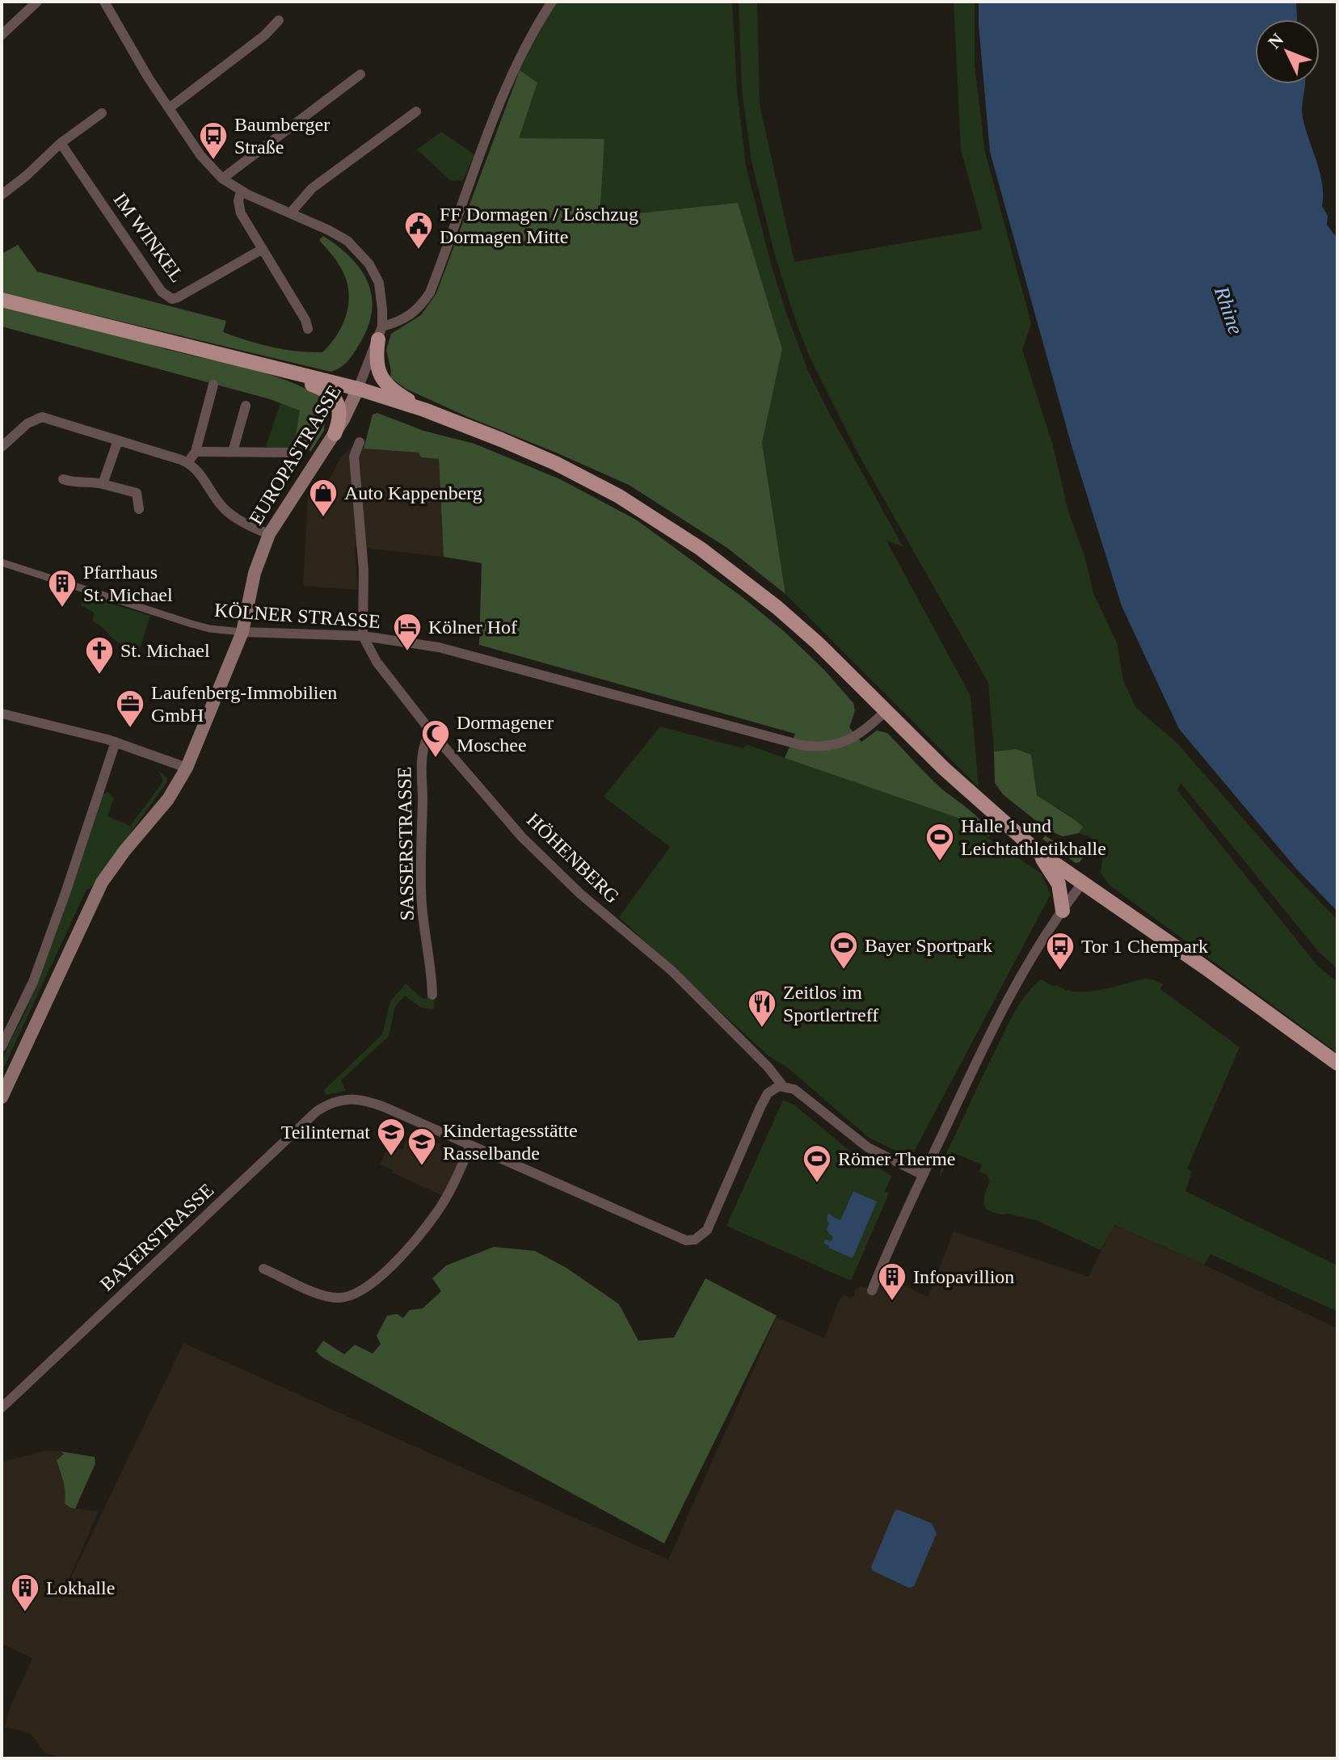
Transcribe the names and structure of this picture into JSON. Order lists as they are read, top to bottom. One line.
{"streets":{"main road":["EUROPASTRASSE"],"street":["IM WINKEL","KÖLNER STRASSE","SASSERSTRASSE","HÖHENBERG","BAYERSTRASSE"]},"crossings":[["EUROPASTRASSE","KÖLNER STRASSE"],["KÖLNER STRASSE","HÖHENBERG"],["SASSERSTRASSE","HÖHENBERG"]],"water":["Rhine"],"places":{"bus stop":["Baumberger Straße","Tor 1 Chempark"],"public building":["FF Dormagen / Löschzug Dormagen Mitte"],"shop":["Auto Kappenberg"],"building":["Pfarrhaus St. Michael","Infopavillion","Lokhalle"],"hotel":["Kölner Hof"],"church":["St. Michael"],"office":["Laufenberg-Immobilien GmbH"],"mosque":["Dormagener Moschee"],"sports":["Halle 1 und Leichtathletikhalle","Bayer Sportpark","Römer Therme"],"restaurant":["Zeitlos im Sportlertreff"],"school or university":["Teilinternat","Kindertagesstätte Rasselbande"]},"north":"top left"}
